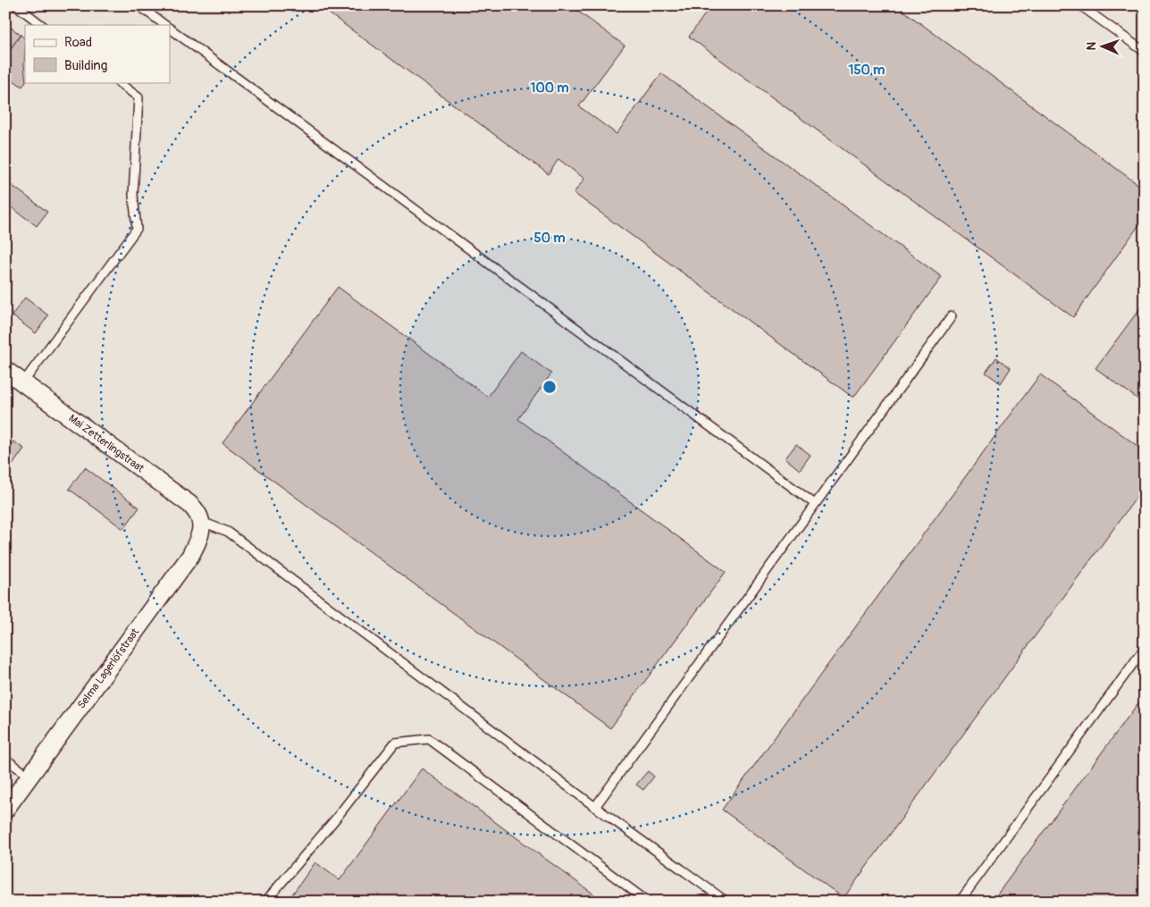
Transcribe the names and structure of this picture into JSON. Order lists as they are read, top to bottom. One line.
{"streets":{"street":["Mai Zetterlingstraat","Selma Lagerlöfstraat"]},"crossings":[["Mai Zetterlingstraat","Selma Lagerlöfstraat"]],"legend":["Road","Building"],"north":"left","rings":["150 m","100 m","50 m"]}
